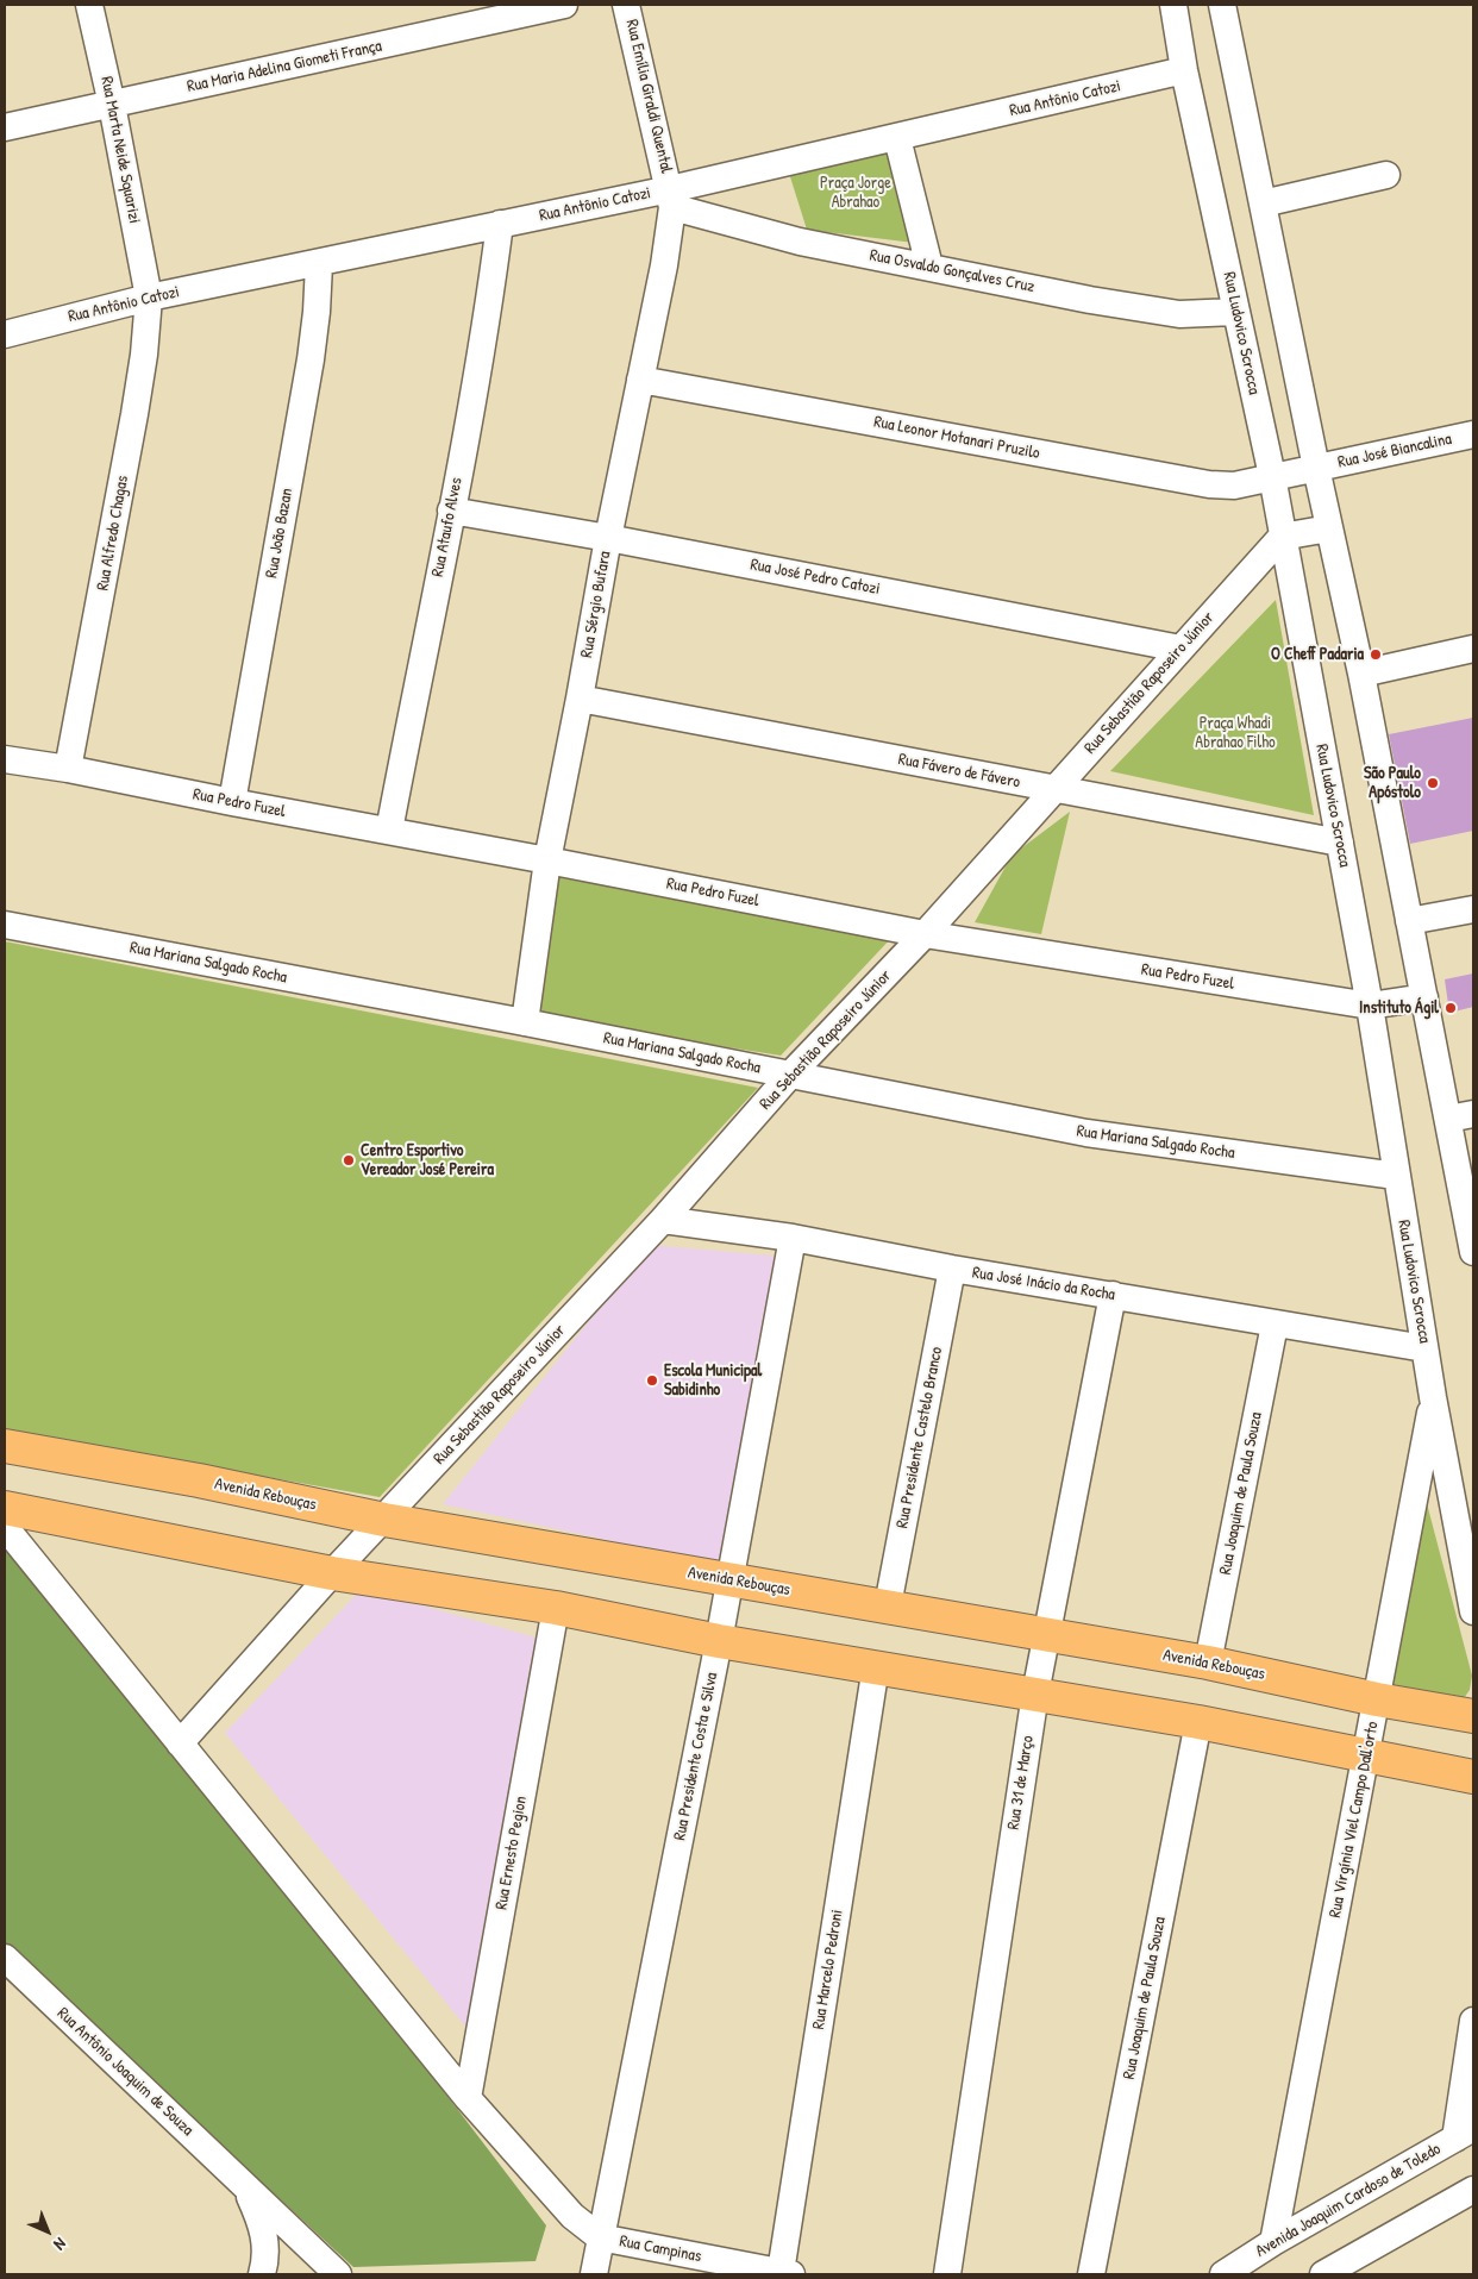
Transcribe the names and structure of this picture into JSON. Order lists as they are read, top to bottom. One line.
{"streets":{"main road":["Avenida Rebouças"],"street":["Rua Maria Adelina Giometi França","Rua Emília Giraldi Quental","Rua Antônio Catozi","Rua Marta Neide Squarizi","Rua Osvaldo Gonçalves Cruz","Rua Ludovico Scrocca","Rua Leonor Motanari Pruzilo","Rua José Biancalina","Rua Ataufo Alves","Rua Alfredo Chagas","Rua João Bazan","Rua José Pedro Catozi","Rua Sérgio Bufara","Rua Sebastião Raposeiro Júnior","Rua Fávero de Fávero","Rua Pedro Fuzel","Rua Mariana Salgado Rocha","Rua José Inácio da Rocha","Rua Presidente Castelo Branco","Rua Joaquim de Paula Souza","Rua Presidente Costa e Silva","Rua 31 de Março","Rua Virgínia Viel Campo Dall'orto","Rua Ernesto Pegion","Rua Marcelo Pedroni","Rua Antônio Joaquim de Souza","Avenida Joaquim Cardoso de Toledo","Rua Campinas"]},"crossings":[["Rua Maria Adelina Giometi França","Rua Marta Neide Squarizi"],["Rua Emília Giraldi Quental","Rua Antônio Catozi"],["Rua Emília Giraldi Quental","Rua Osvaldo Gonçalves Cruz"],["Rua Emília Giraldi Quental","Rua Sérgio Bufara"],["Rua Antônio Catozi","Rua Marta Neide Squarizi"],["Rua Antônio Catozi","Rua Osvaldo Gonçalves Cruz"],["Rua Antônio Catozi","Rua Ludovico Scrocca"],["Rua Antônio Catozi","Rua Ataufo Alves"],["Rua Antônio Catozi","Rua Alfredo Chagas"],["Rua Antônio Catozi","Rua João Bazan"],["Rua Antônio Catozi","Rua Sérgio Bufara"],["Rua Marta Neide Squarizi","Rua Alfredo Chagas"],["Rua Osvaldo Gonçalves Cruz","Rua Ludovico Scrocca"],["Rua Osvaldo Gonçalves Cruz","Rua Sérgio Bufara"],["Rua Ludovico Scrocca","Rua Leonor Motanari Pruzilo"],["Rua Ludovico Scrocca","Rua Sebastião Raposeiro Júnior"],["Rua Ludovico Scrocca","Rua Fávero de Fávero"],["Rua Ludovico Scrocca","Rua Pedro Fuzel"],["Rua Ludovico Scrocca","Rua Mariana Salgado Rocha"],["Rua Ludovico Scrocca","Rua José Inácio da Rocha"],["Rua Ludovico Scrocca","Rua Virgínia Viel Campo Dall'orto"],["Rua Leonor Motanari Pruzilo","Rua José Biancalina"],["Rua Leonor Motanari Pruzilo","Rua Sérgio Bufara"],["Rua Ataufo Alves","Rua José Pedro Catozi"],["Rua Ataufo Alves","Rua Pedro Fuzel"],["Rua Alfredo Chagas","Rua Pedro Fuzel"],["Rua João Bazan","Rua Pedro Fuzel"],["Rua José Pedro Catozi","Rua Sérgio Bufara"],["Rua José Pedro Catozi","Rua Sebastião Raposeiro Júnior"],["Rua Sérgio Bufara","Rua Fávero de Fávero"],["Rua Sérgio Bufara","Rua Pedro Fuzel"],["Rua Sérgio Bufara","Rua Mariana Salgado Rocha"],["Rua Sebastião Raposeiro Júnior","Rua Fávero de Fávero"],["Rua Sebastião Raposeiro Júnior","Rua Pedro Fuzel"],["Rua Sebastião Raposeiro Júnior","Rua Mariana Salgado Rocha"],["Rua Sebastião Raposeiro Júnior","Rua José Inácio da Rocha"],["Rua Sebastião Raposeiro Júnior","Avenida Rebouças"],["Rua José Inácio da Rocha","Rua Presidente Castelo Branco"],["Rua José Inácio da Rocha","Rua Joaquim de Paula Souza"],["Rua José Inácio da Rocha","Rua Presidente Costa e Silva"],["Rua José Inácio da Rocha","Rua 31 de Março"],["Rua Presidente Castelo Branco","Avenida Rebouças"],["Rua Joaquim de Paula Souza","Avenida Rebouças"],["Avenida Rebouças","Rua Presidente Costa e Silva"],["Avenida Rebouças","Rua 31 de Março"],["Avenida Rebouças","Rua Virgínia Viel Campo Dall'orto"],["Rua Presidente Costa e Silva","Rua Campinas"],["Rua Virgínia Viel Campo Dall'orto","Avenida Joaquim Cardoso de Toledo"],["Rua Marcelo Pedroni","Rua Campinas"]],"parks":["Praça Jorge Abrahao","Praça Whadi Abrahao Filho"],"places":["O Cheff Padaria","São Paulo Apóstolo","Instituto Ágil","Centro Esportivo Vereador José Pereira","Escola Municipal Sabidinho"],"north":"bottom right"}
